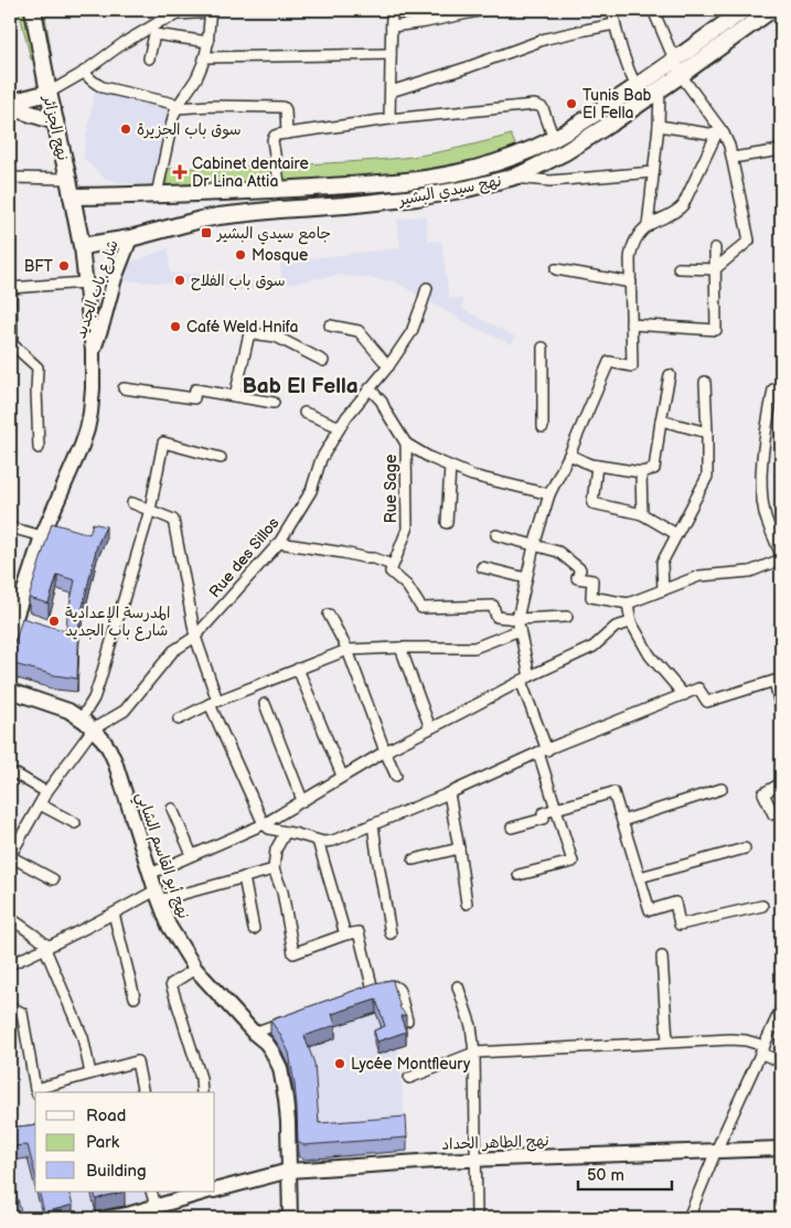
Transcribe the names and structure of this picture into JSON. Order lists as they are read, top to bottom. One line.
{"streets":{"main road":["نهج الجزائر","نهج سيدي البشير"],"street":["شارع باب الجديد","Rue Sage","Rue des Sillos","نهج أبو القاسم الشابي","نهج الطاهر الحداد"]},"crossings":[["نهج الجزائر","نهج سيدي البشير"],["نهج الجزائر","شارع باب الجديد"],["نهج سيدي البشير","شارع باب الجديد"],["Rue Sage","Rue des Sillos"],["Rue des Sillos","نهج أبو القاسم الشابي"],["نهج أبو القاسم الشابي","نهج الطاهر الحداد"]],"districts":["Bab El Fella"],"places":{"other":["Tunis Bab El Fella","سوق باب الجزيرة","Mosque","BFT","سوق باب الفلاح","Café Weld Hnifa","المدرسة الإعدادية شارع باب الجديد","Lycée Montfleury"],"health":["Cabinet dentaire Dr Lina Attia"],"transit":["جامع سيدي البشير"]},"legend":["Road","Park","Building"],"scale_bar":"50 m"}
